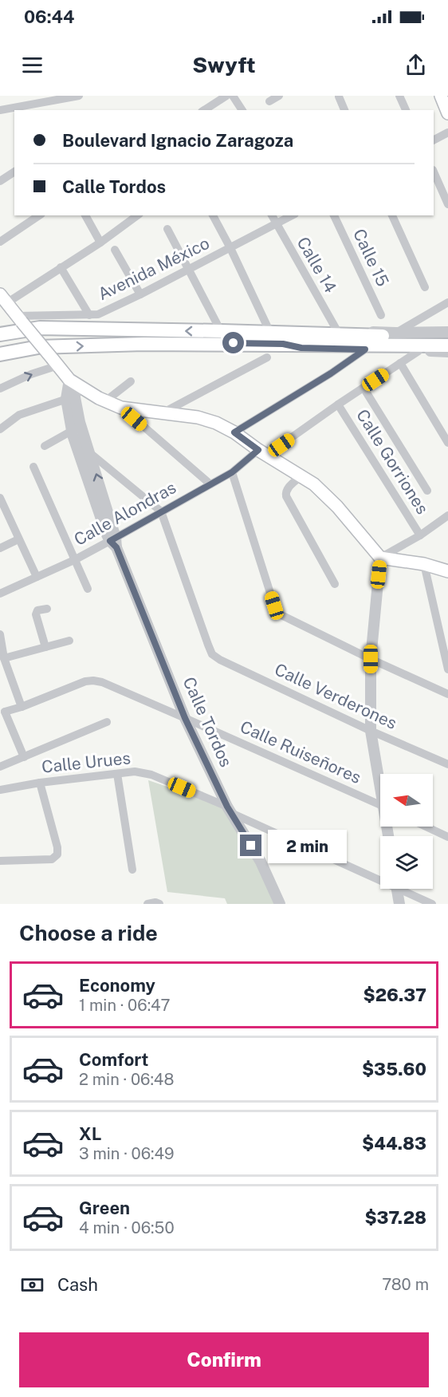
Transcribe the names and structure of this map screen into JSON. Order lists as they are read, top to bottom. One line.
{"streets":{"street":["Calle 15","Calle 14","Avenida México","Calle Gorriones","Calle Alondras","Calle Verderones","Calle Tordos","Calle Ruiseñores","Calle Urues"]},"crossings":[["Calle 14","Avenida México"],["Calle Gorriones","Calle Alondras"],["Calle Alondras","Calle Verderones"],["Calle Alondras","Calle Tordos"],["Calle Tordos","Calle Ruiseñores"],["Calle Tordos","Calle Urues"]],"north":"left","page":{"status":"06:44","header":"Swyft","banner":["Boulevard Ignacio Zaragoza","Calle Tordos"],"bubble":"2 min","heading":"Choose a ride","list":[{"name":"Economy","note":"1 min · 06:47","value":"$26.37"},{"name":"Comfort","note":"2 min · 06:48","value":"$35.60"},{"name":"XL","note":"3 min · 06:49","value":"$44.83"},{"name":"Green","note":"4 min · 06:50","value":"$37.28"}],"pay":["Cash","780 m"],"buttons":"Confirm"}}
